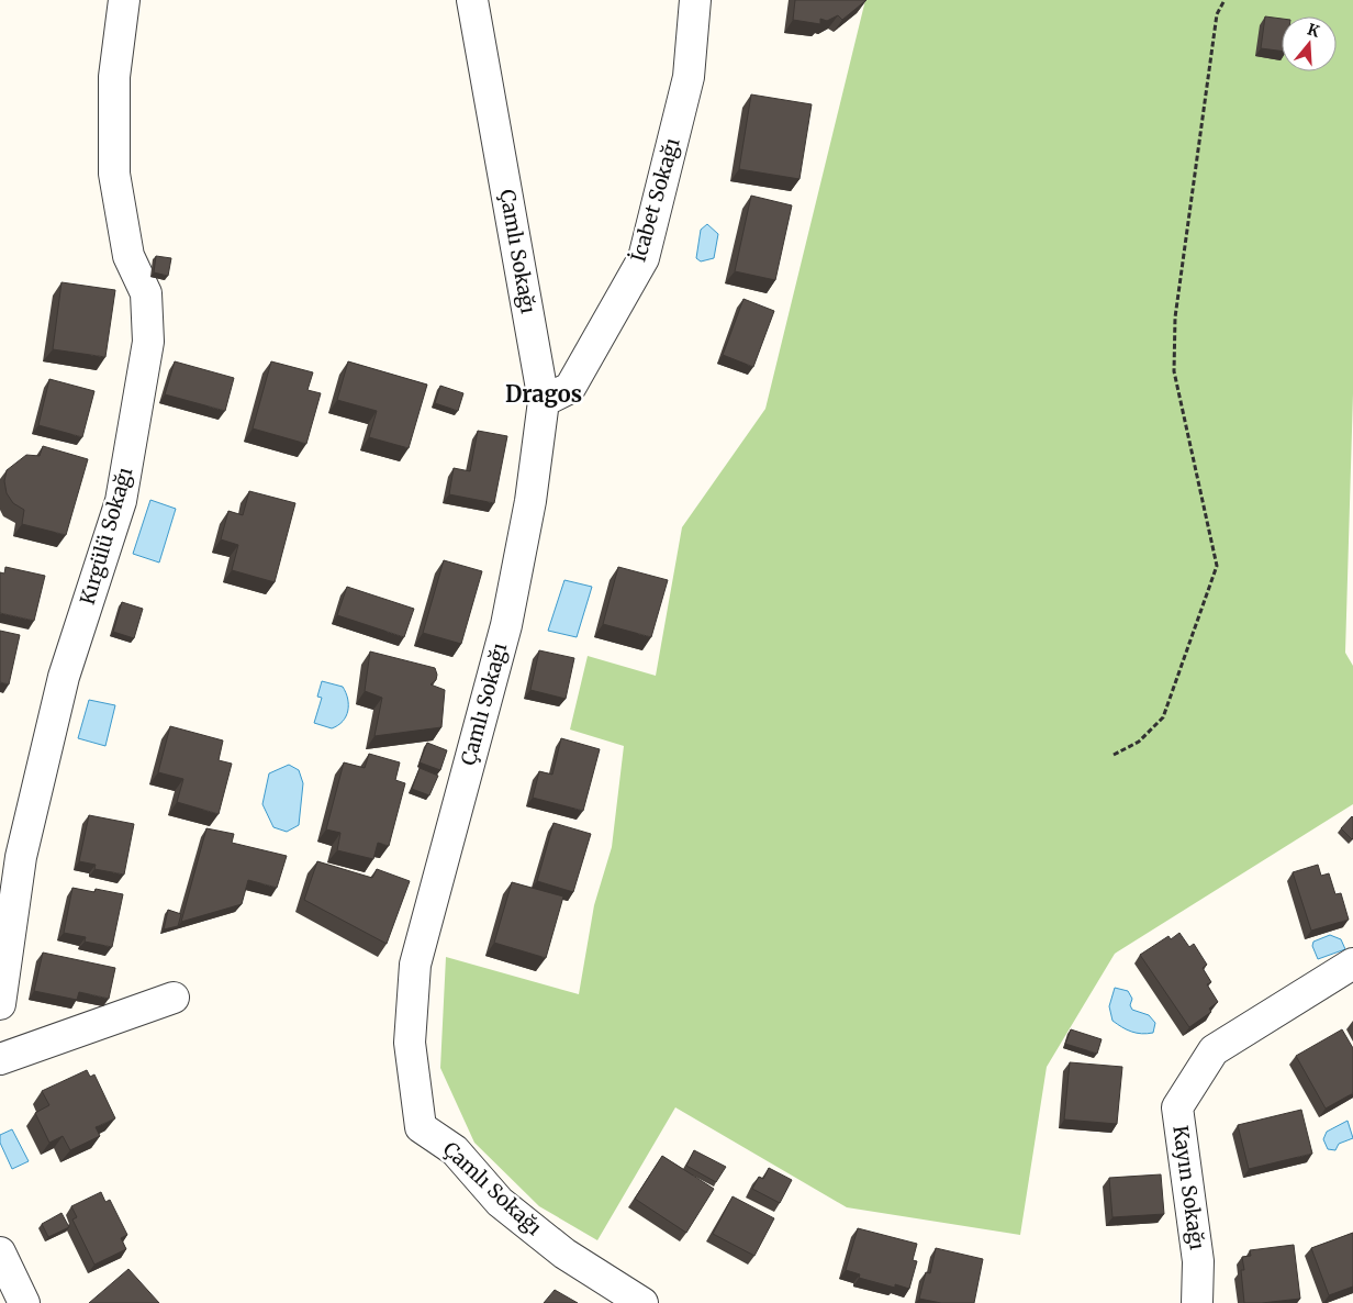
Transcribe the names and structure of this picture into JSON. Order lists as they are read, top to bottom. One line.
{"streets":{"street":["İcabet Sokağı","Çamlı Sokağı","Kırgülü Sokağı","Kayın Sokağı"]},"crossings":[["İcabet Sokağı","Çamlı Sokağı"]],"districts":["Dragos"],"north":"top"}
